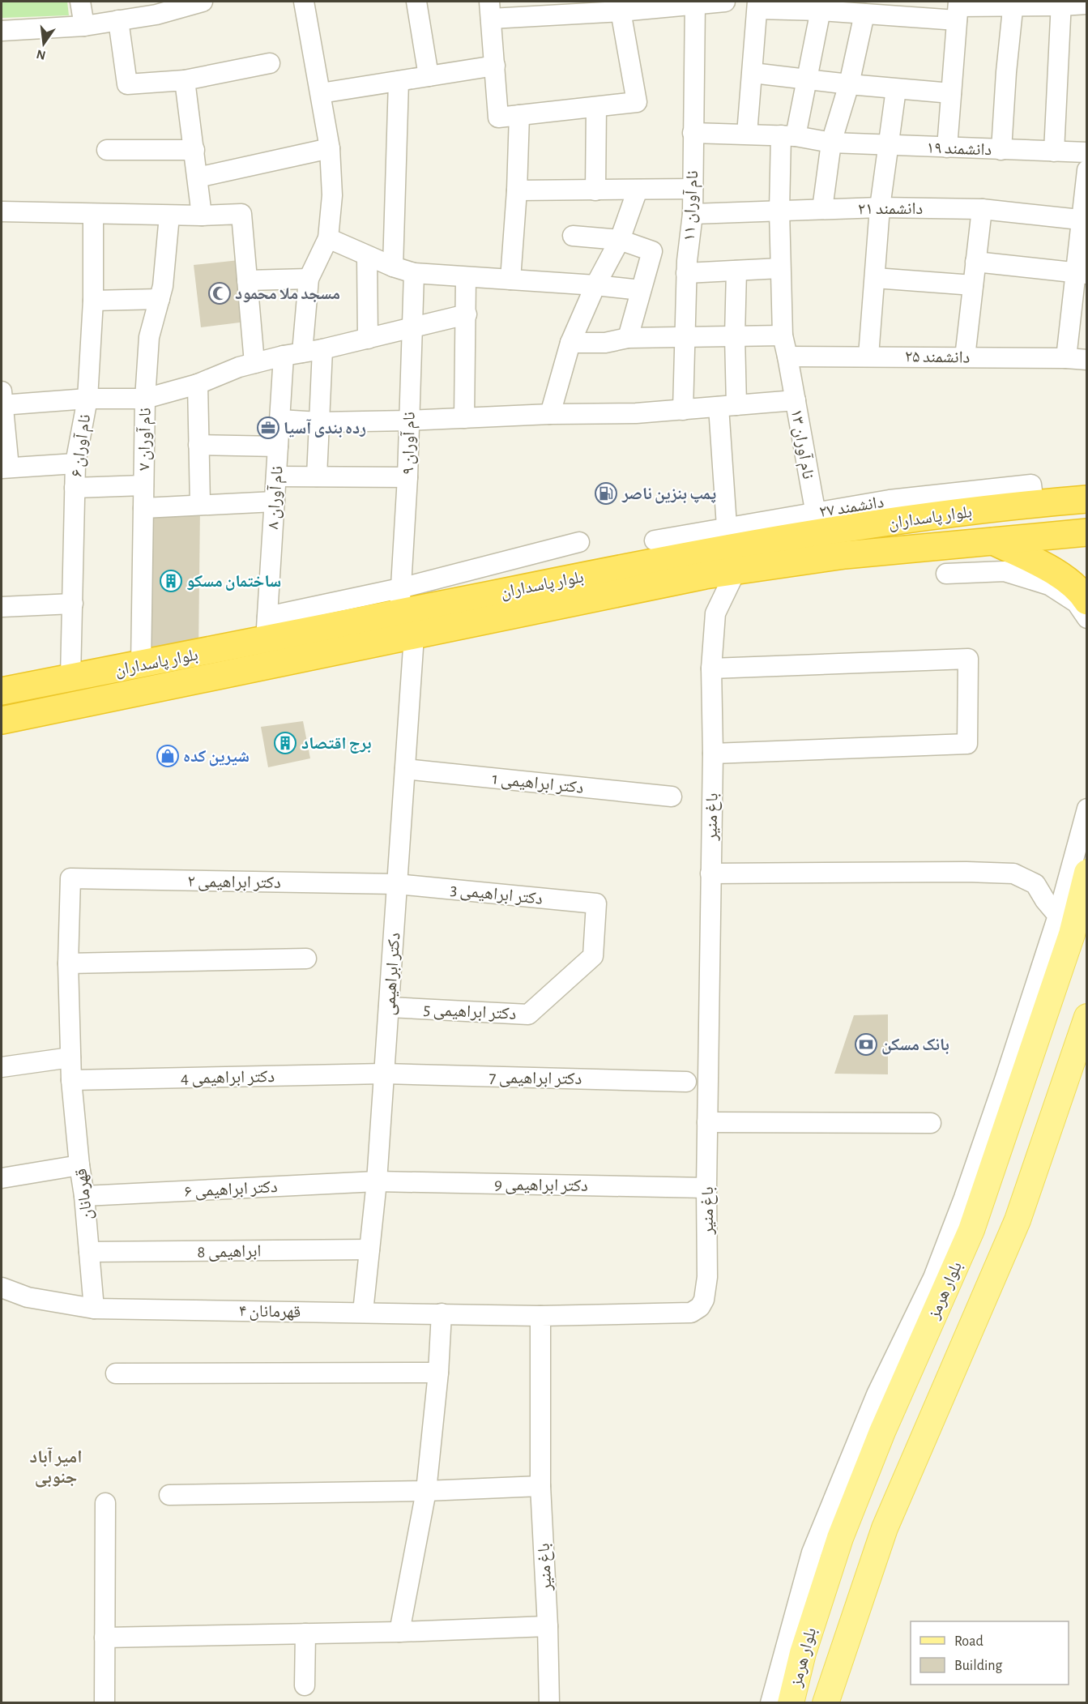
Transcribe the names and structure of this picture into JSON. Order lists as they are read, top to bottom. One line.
{"streets":{"highway":["بلوار پاسداران"],"main road":["بلوار هرمز"],"street":["دانشمند ۱۹","نام آوران ۱۱","دانشمند ۲۱","دانشمند ۲۵","نام آوران ۷","نام آوران ۹","نام آوران ۱۳","نام آوران ۶","نام آوران ۸","دکتر ابراهیمی 1","باغ منیر","دکتر ابراهیمی ۲","دکتر ابراهیمی 3","دکتر ابراهیمی","دکتر ابراهیمی 5","دکتر ابراهیمی 4","دکتر ابراهیمی 7","دکتر ابراهیمی 9","دکتر ابراهیمی ۶","قهرمانان","ابراهیمی 8","قهرمانان ۴"]},"crossings":[["دانشمند ۱۹","نام آوران ۱۱"],["دانشمند ۱۹","نام آوران ۱۳"],["نام آوران ۱۱","دانشمند ۲۱"],["دانشمند ۲۱","نام آوران ۱۳"],["دانشمند ۲۵","نام آوران ۱۳"],["نام آوران ۷","بلوار پاسداران"],["نام آوران ۹","بلوار پاسداران"],["نام آوران ۱۳","بلوار پاسداران"],["نام آوران ۶","بلوار پاسداران"],["نام آوران ۸","بلوار پاسداران"],["بلوار پاسداران","باغ منیر"],["بلوار پاسداران","دکتر ابراهیمی"],["دکتر ابراهیمی 1","دکتر ابراهیمی"],["باغ منیر","دکتر ابراهیمی 9"],["باغ منیر","قهرمانان ۴"],["دکتر ابراهیمی ۲","دکتر ابراهیمی 3"],["دکتر ابراهیمی ۲","دکتر ابراهیمی"],["دکتر ابراهیمی ۲","قهرمانان"],["دکتر ابراهیمی 3","دکتر ابراهیمی"],["دکتر ابراهیمی 3","دکتر ابراهیمی 5"],["دکتر ابراهیمی","دکتر ابراهیمی 5"],["دکتر ابراهیمی","دکتر ابراهیمی 4"],["دکتر ابراهیمی","دکتر ابراهیمی 7"],["دکتر ابراهیمی","دکتر ابراهیمی 9"],["دکتر ابراهیمی","دکتر ابراهیمی ۶"],["دکتر ابراهیمی","ابراهیمی 8"],["دکتر ابراهیمی","قهرمانان ۴"],["دکتر ابراهیمی 4","دکتر ابراهیمی 7"],["دکتر ابراهیمی 4","قهرمانان"],["دکتر ابراهیمی 9","دکتر ابراهیمی ۶"],["دکتر ابراهیمی ۶","قهرمانان"],["قهرمانان","ابراهیمی 8"],["قهرمانان","قهرمانان ۴"]],"districts":["امير آباد جنوبی"],"places":{"mosque":["مسجد ملا محمود"],"office":["رده بندی آسیا"],"fuel station":["پمپ بنزین ناصر"],"building":["ساختمان مسکو","برج اقتصاد"],"shop":["شیرین کده"],"bank":["بانک مسکن"]},"legend":["Road","Building"],"north":"bottom"}
